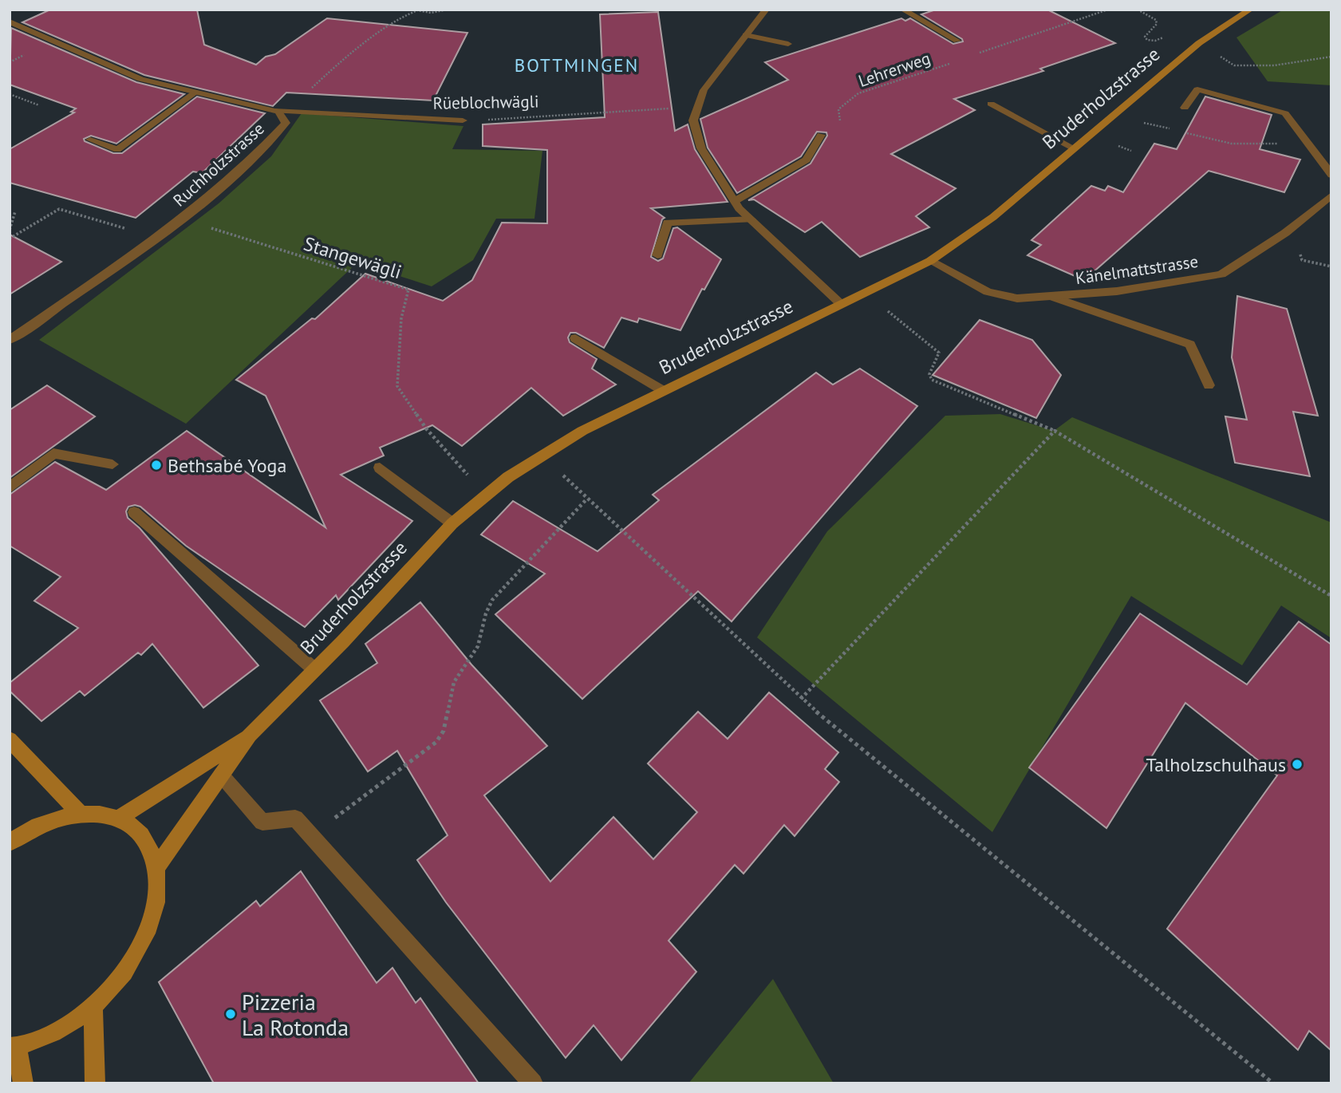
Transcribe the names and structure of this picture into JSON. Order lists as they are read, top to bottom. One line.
{"streets":{"main road":["Bruderholzstrasse"],"street":["Rüeblochwägli","Ruchholzstrasse","Känelmattstrasse"],"path":["Lehrerweg","Stangewägli"]},"crossings":[["Bruderholzstrasse","Känelmattstrasse"],["Rüeblochwägli","Ruchholzstrasse"],["Ruchholzstrasse","Stangewägli"]],"districts":["BOTTMINGEN"],"places":["Bethsabé Yoga","Talholzschulhaus","Pizzeria La Rotonda"]}
